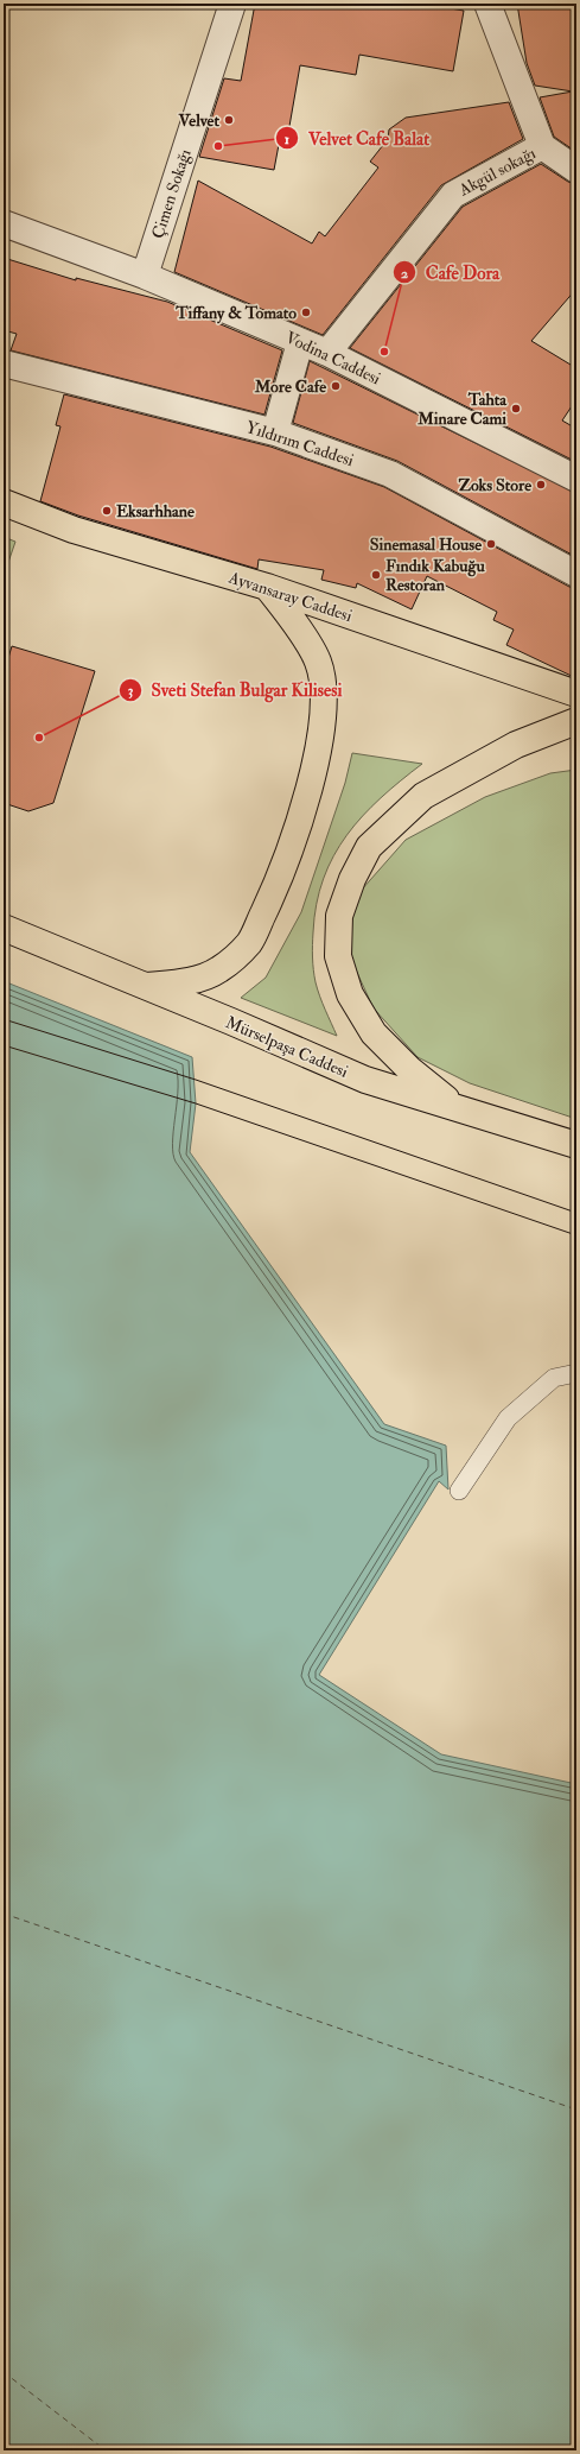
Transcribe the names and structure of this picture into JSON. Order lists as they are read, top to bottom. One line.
{"streets":{"main road":["Ayvansaray Caddesi","Mürselpaşa Caddesi"],"street":["Akgül sokağı","Çimen Sokağı","Vodina Caddesi","Yıldırım Caddesi"]},"crossings":[["Akgül sokağı","Vodina Caddesi"],["Çimen Sokağı","Vodina Caddesi"]],"places":["Velvet","Velvet Cafe Balat","Tiffany & Tomato","Cafe Dora","More Cafe","Tahta Minare Cami","Zoks Store","Eksarhhane","Sinemasal House","Fındık Kabuğu Restoran","Sveti Stefan Bulgar Kilisesi"]}
